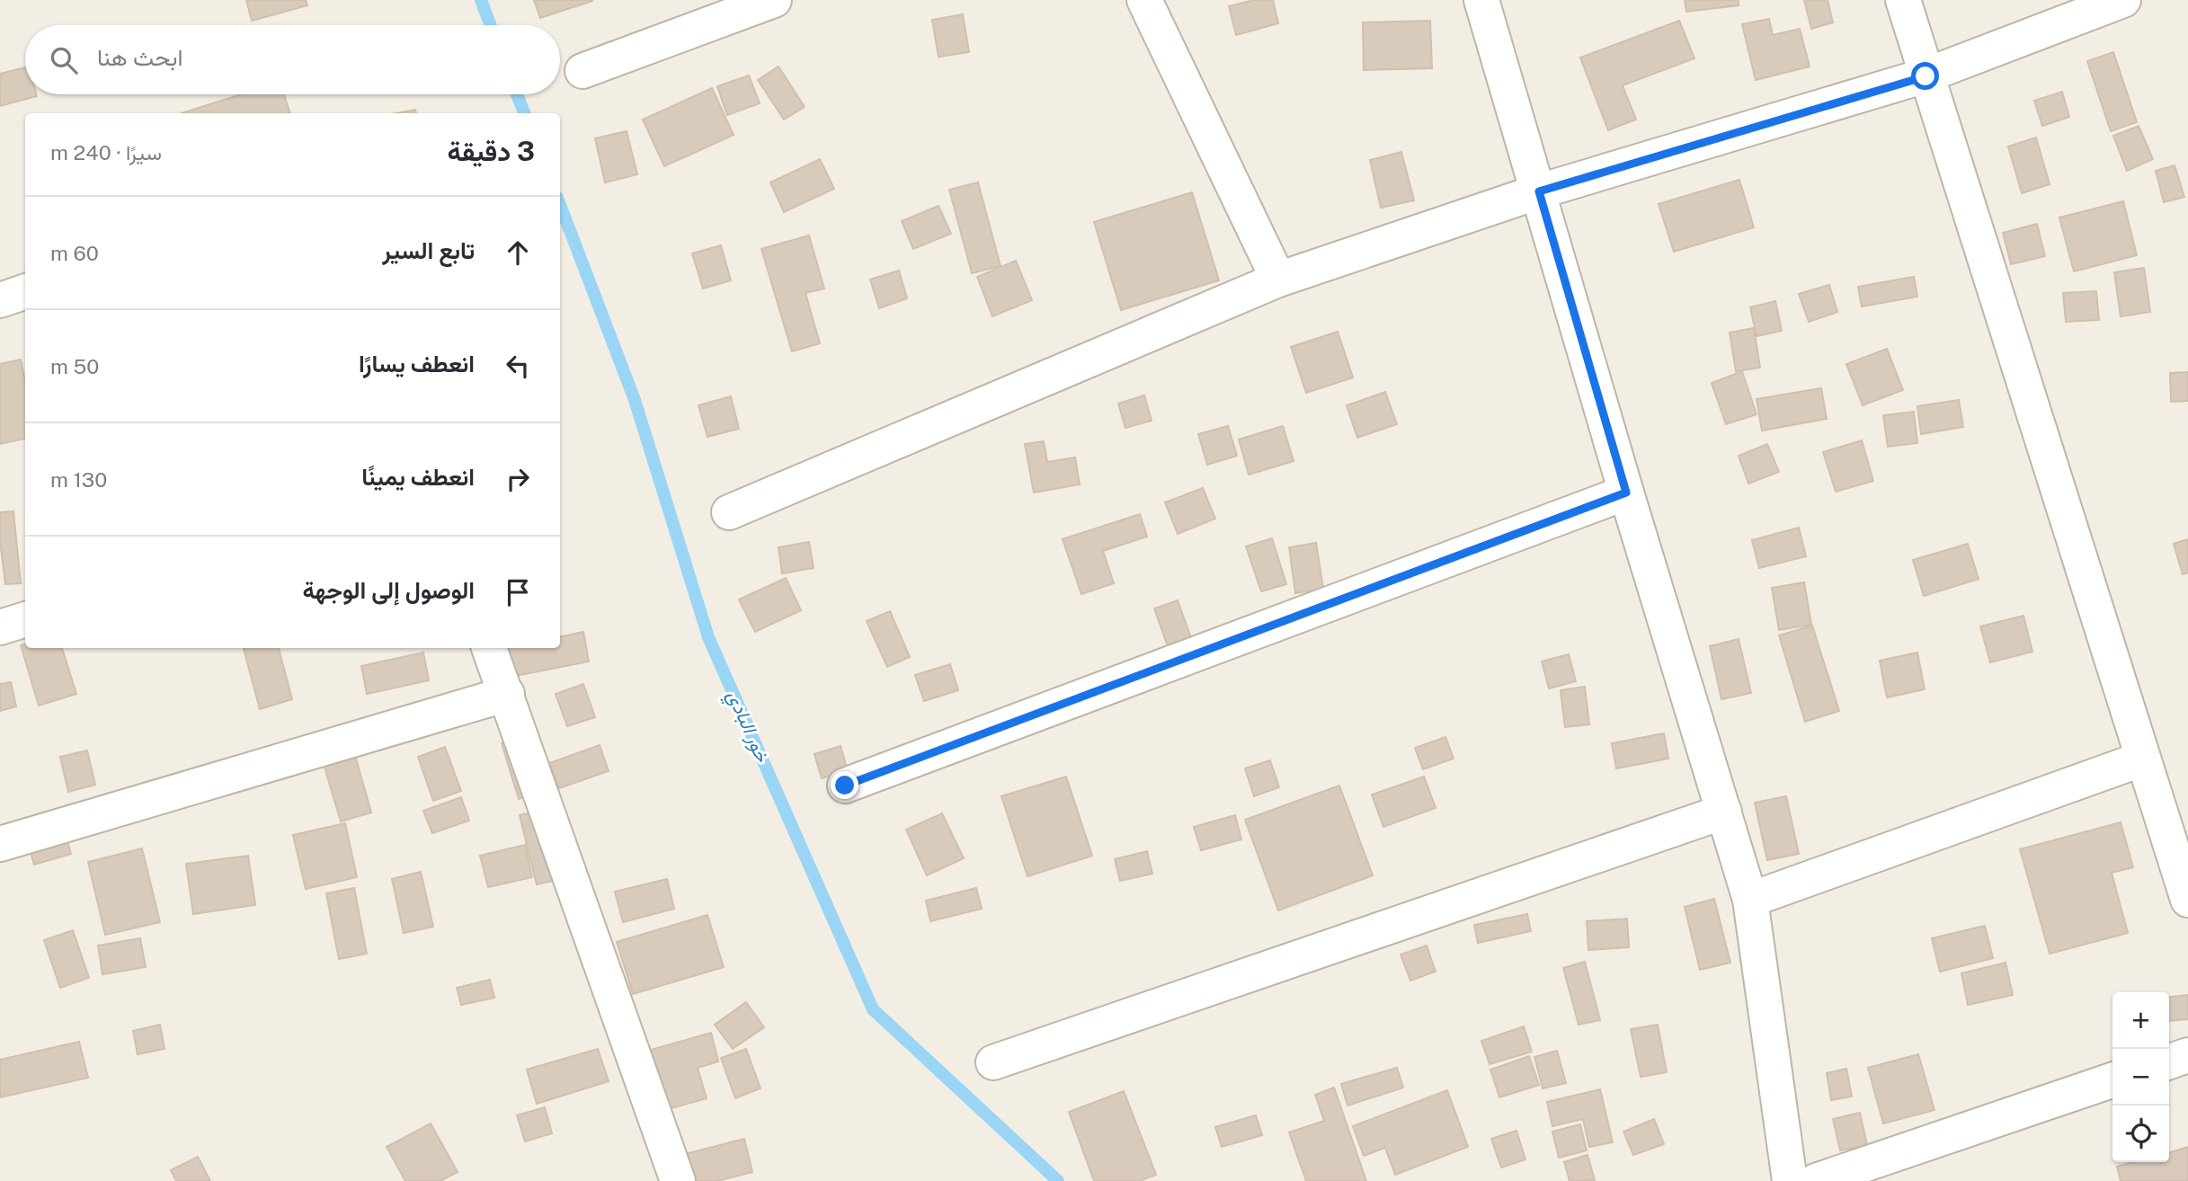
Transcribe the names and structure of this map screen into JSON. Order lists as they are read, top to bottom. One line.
{"water":["خور البادي"],"page":{"search":"ابحث هنا","heading":["3 دقيقة","سيرًا · 240 m"],"list":[["تابع السير","60 m"],["انعطف يسارًا","50 m"],["انعطف يمينًا","130 m"],"الوصول إلى الوجهة"],"map_buttons":["+","−"]}}
